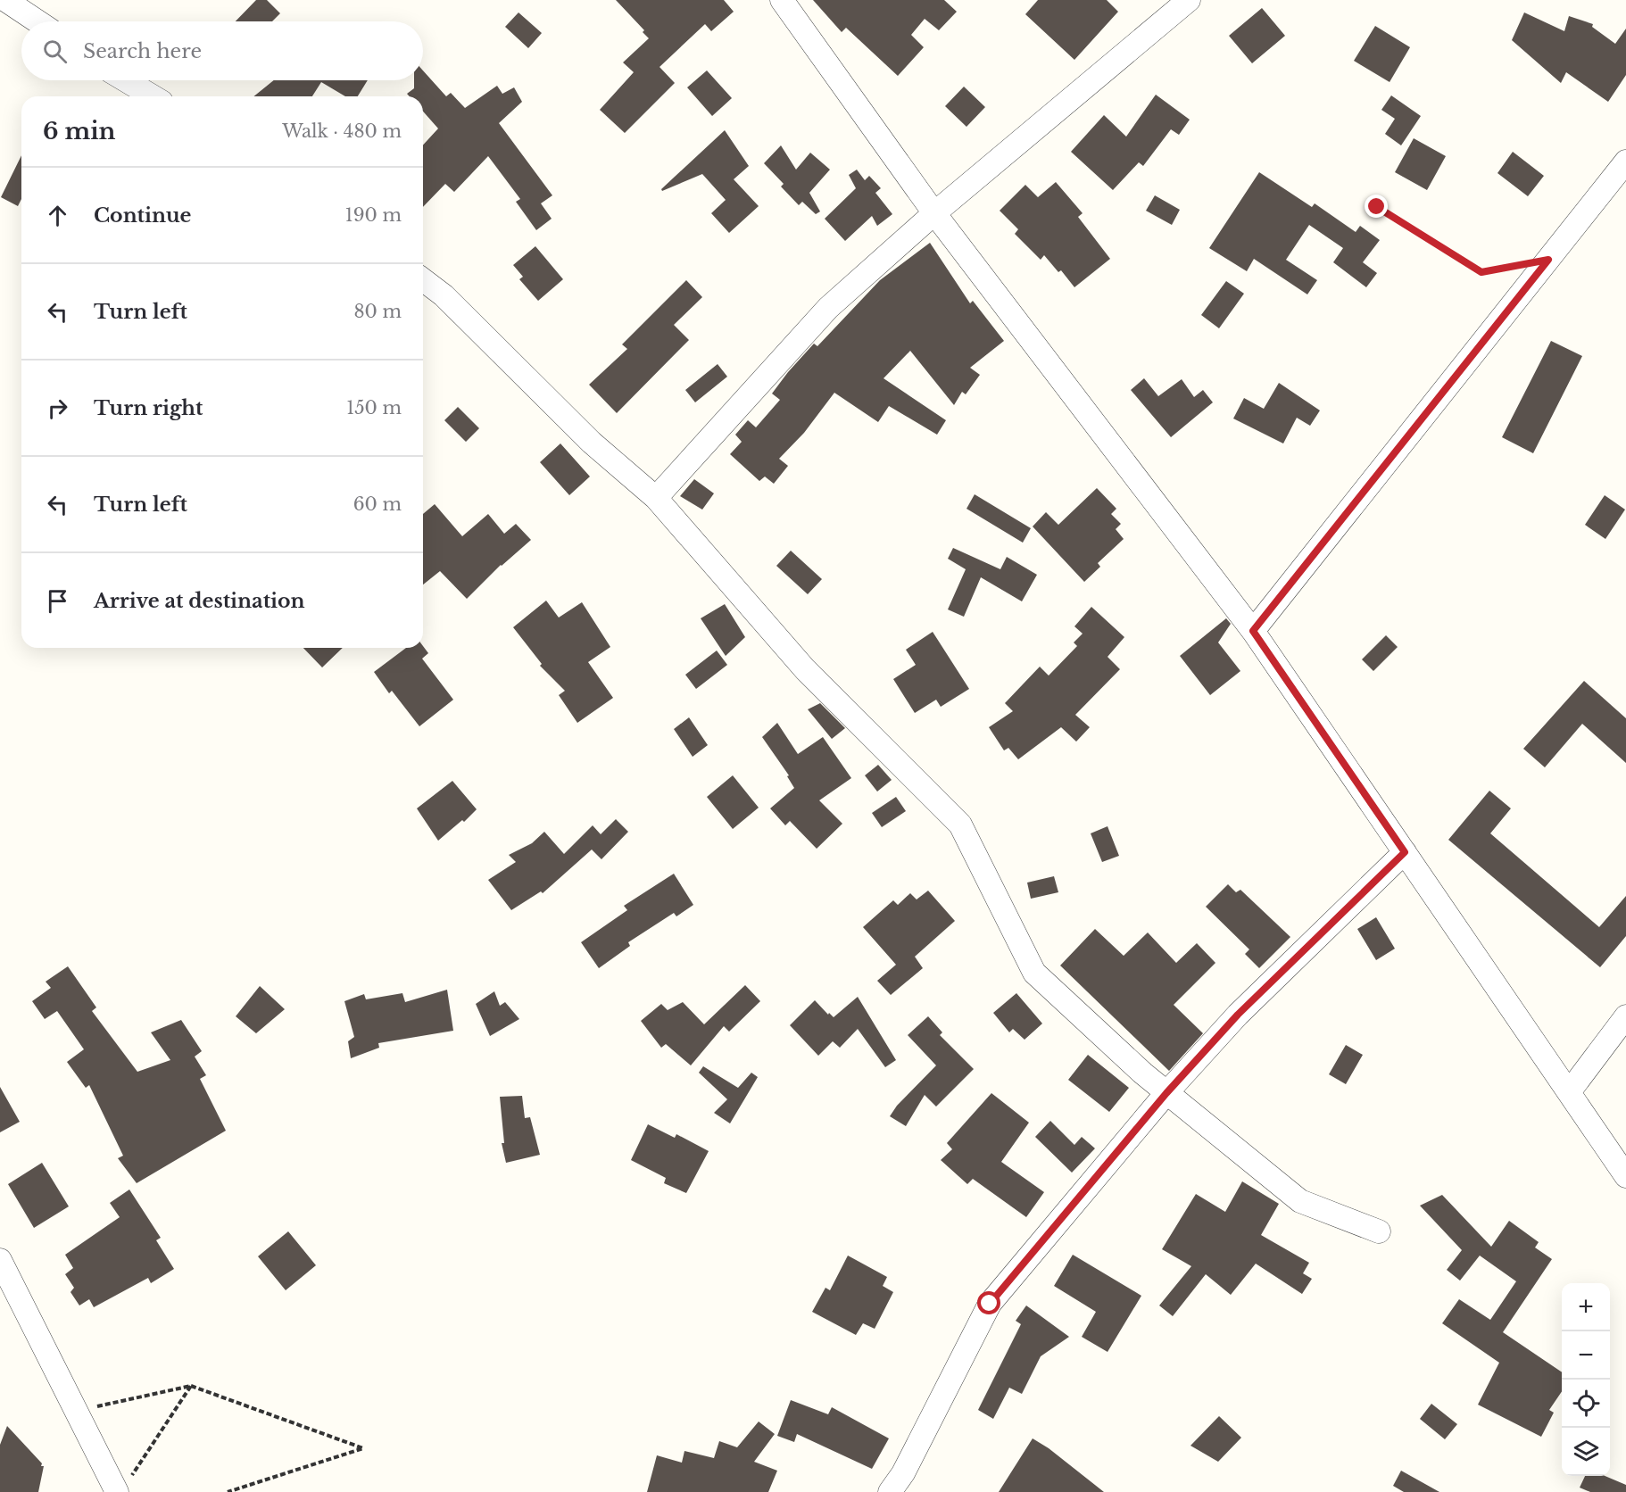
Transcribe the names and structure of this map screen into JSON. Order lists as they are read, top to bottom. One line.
{"page":{"search":"Search here","heading":["6 min","Walk · 480 m"],"list":[["Continue","190 m"],["Turn left","80 m"],["Turn right","150 m"],["Turn left","60 m"],"Arrive at destination"],"map_buttons":["+","−"]}}
